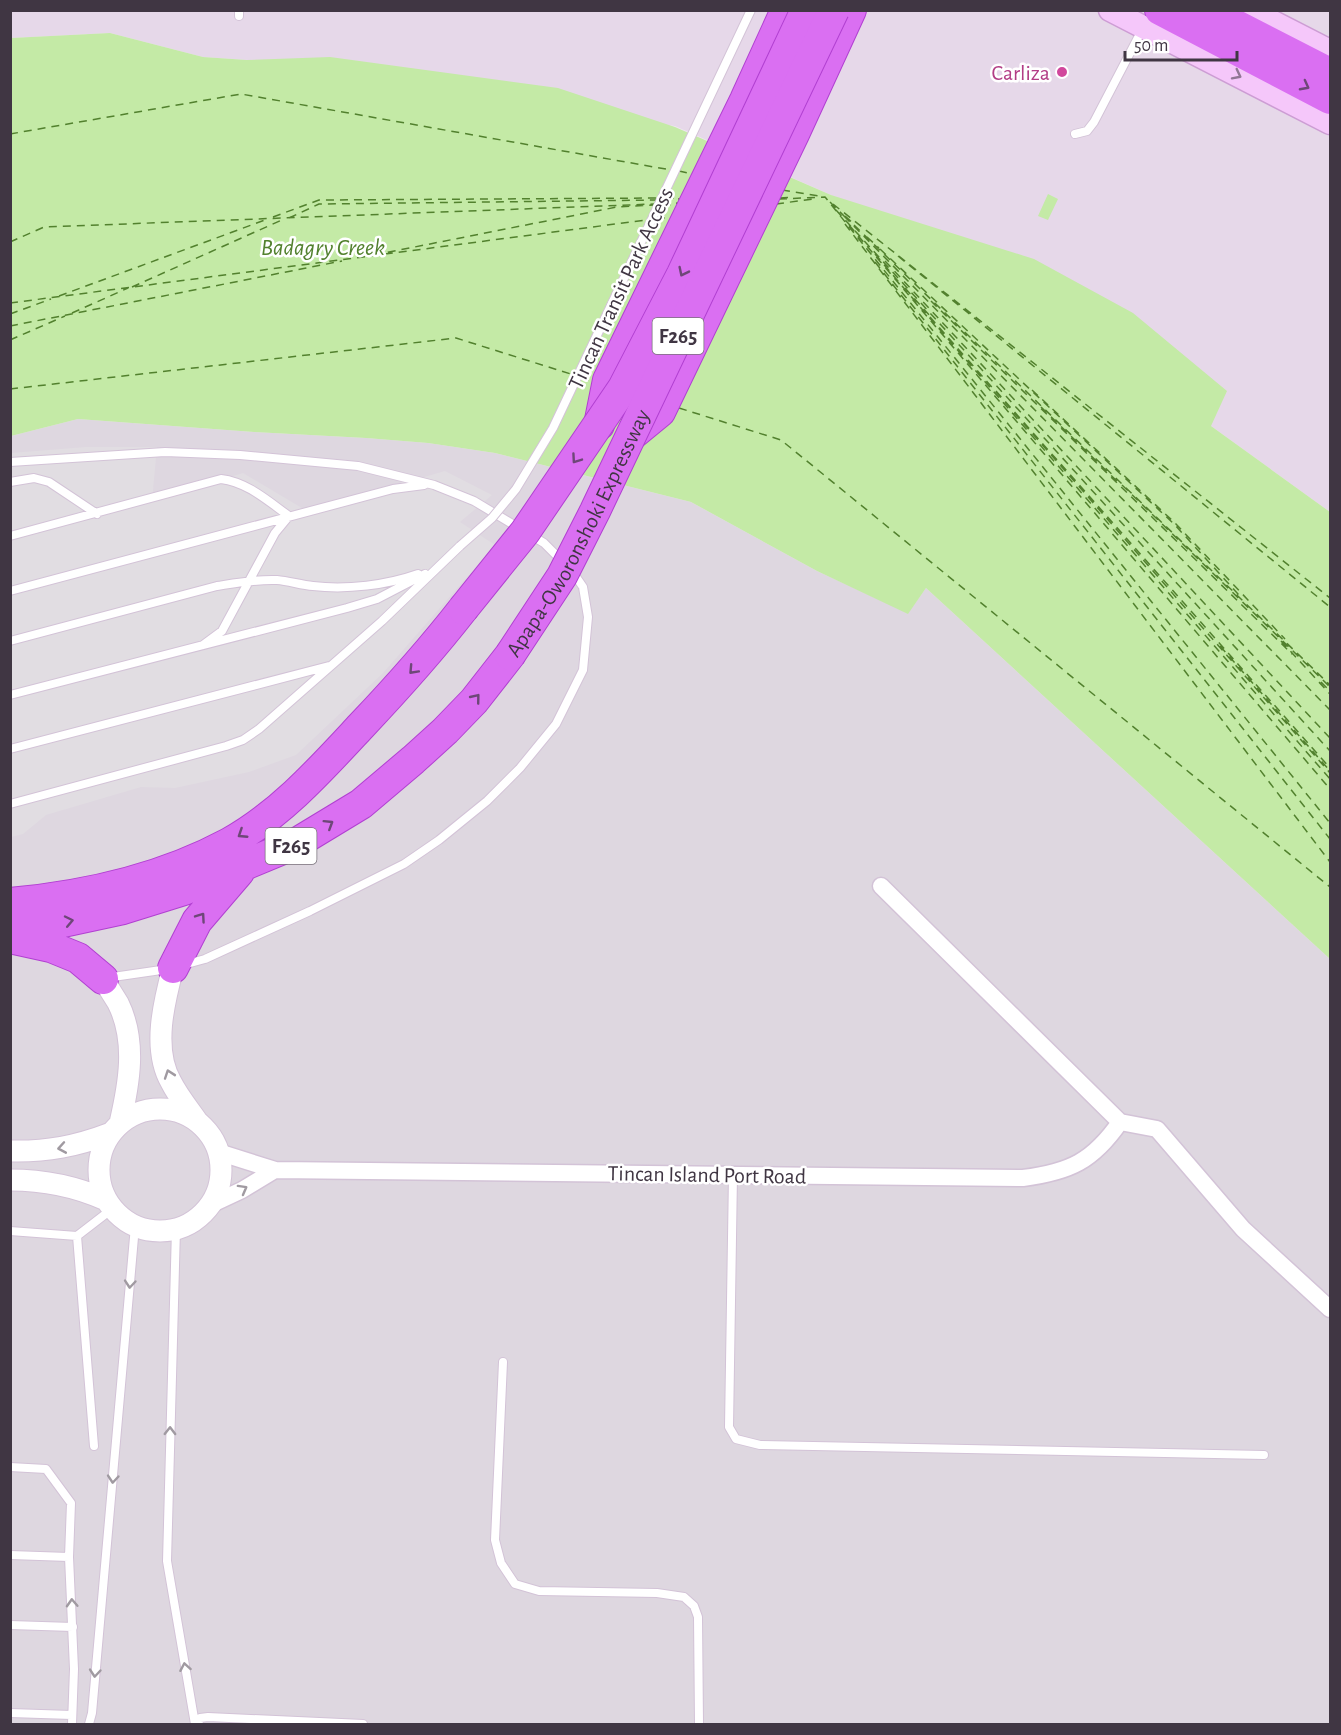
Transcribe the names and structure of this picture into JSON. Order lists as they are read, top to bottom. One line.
{"streets":{"highway":["F265","Apapa-Oworonshoki Expressway"],"street":["Tincan Island Port Road"],"lane":["Tincan Transit Park Access"]},"water":["Badagry Creek"],"places":["Carliza"],"scale_bar":"50 m"}
